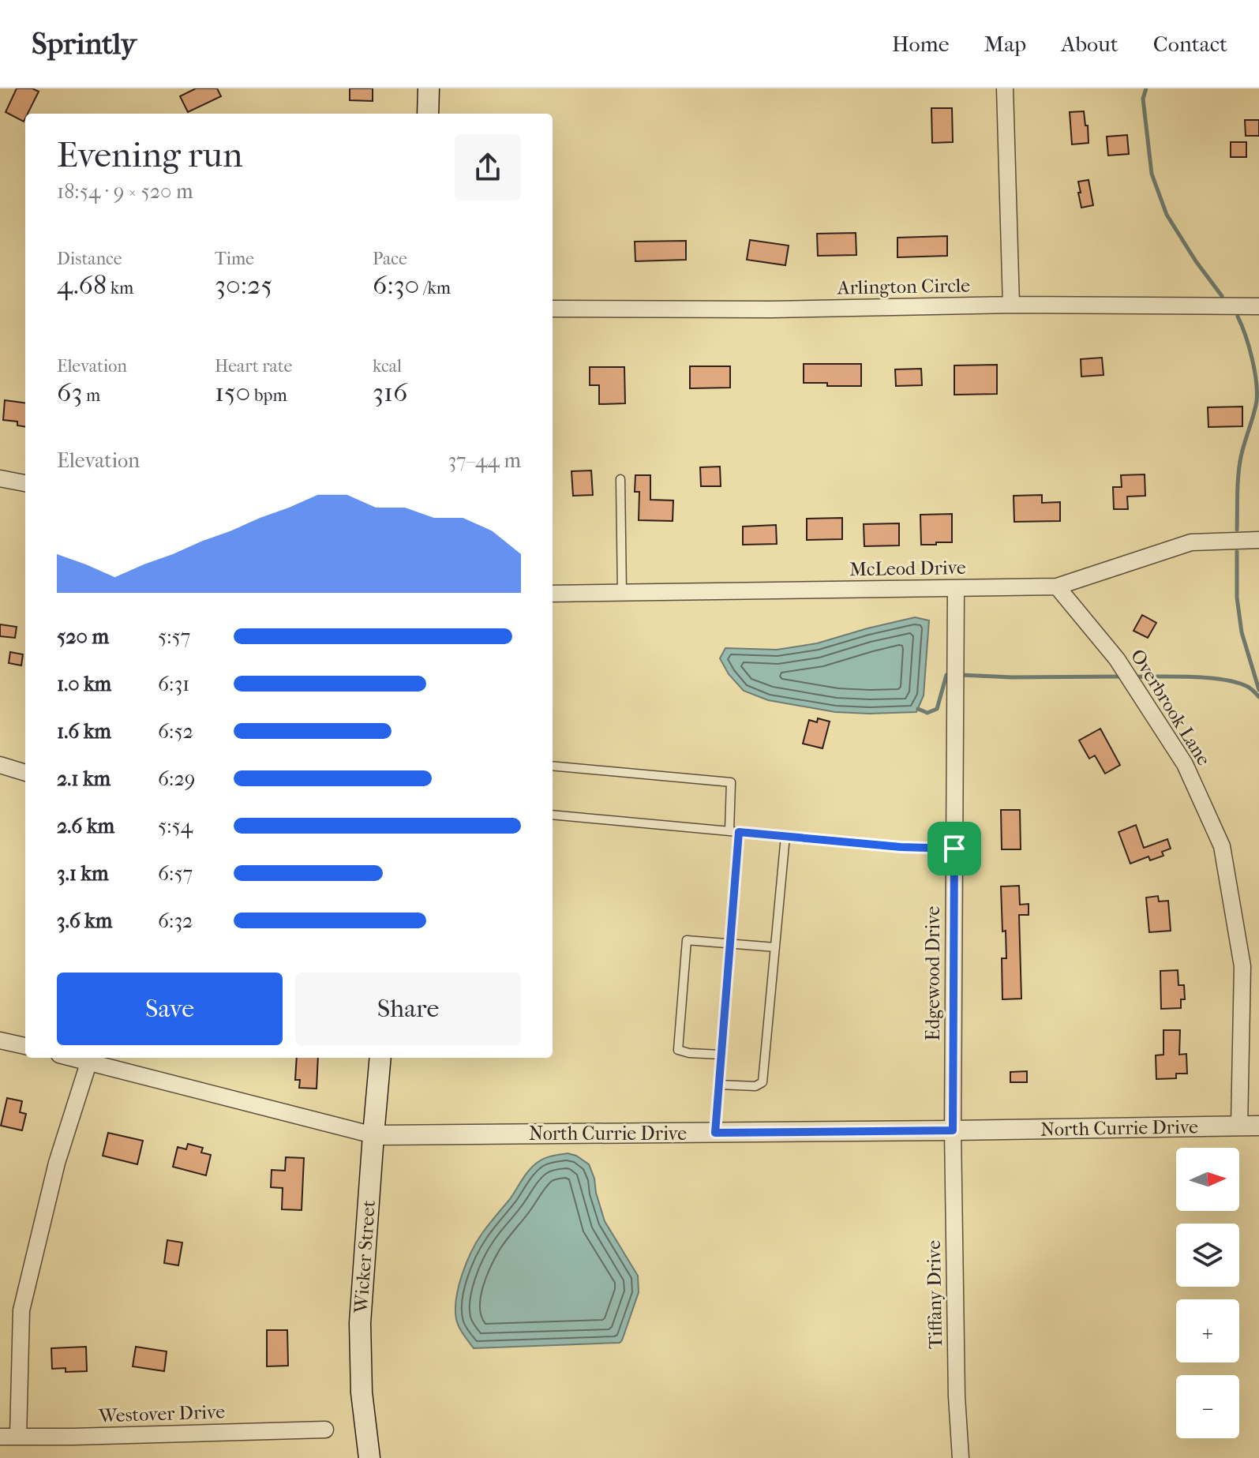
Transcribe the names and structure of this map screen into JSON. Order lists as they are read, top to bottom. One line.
{"streets":{"main road":["Wicker Street"],"street":["Arlington Circle","McLeod Drive","Overbrook Lane","Edgewood Drive","North Currie Drive","Tiffany Drive","Westover Drive"]},"crossings":[["McLeod Drive","Overbrook Lane"],["McLeod Drive","Edgewood Drive"],["Overbrook Lane","North Currie Drive"],["Edgewood Drive","North Currie Drive"],["Edgewood Drive","Tiffany Drive"],["North Currie Drive","Wicker Street"],["North Currie Drive","Tiffany Drive"]],"north":"right","page":{"header":"Sprintly","nav":["Home","Map","About","Contact"],"heading":["Evening run","18:54 · 9 × 520 m"],"stats":[["Distance","4.68 km"],["Time","30:25"],["Pace","6:30 /km"],["Elevation","63 m"],["Heart rate","150 bpm"],["kcal","316"]],"chart":["Elevation","37–44 m"],"list":[{"name":"520 m","note":"5:57"},{"name":"1.0 km","note":"6:31"},{"name":"1.6 km","note":"6:52"},{"name":"2.1 km","note":"6:29"},{"name":"2.6 km","note":"5:54"},{"name":"3.1 km","note":"6:57"},{"name":"3.6 km","note":"6:32"}],"buttons":["Save","Share"],"map_buttons":["+","−"]}}
